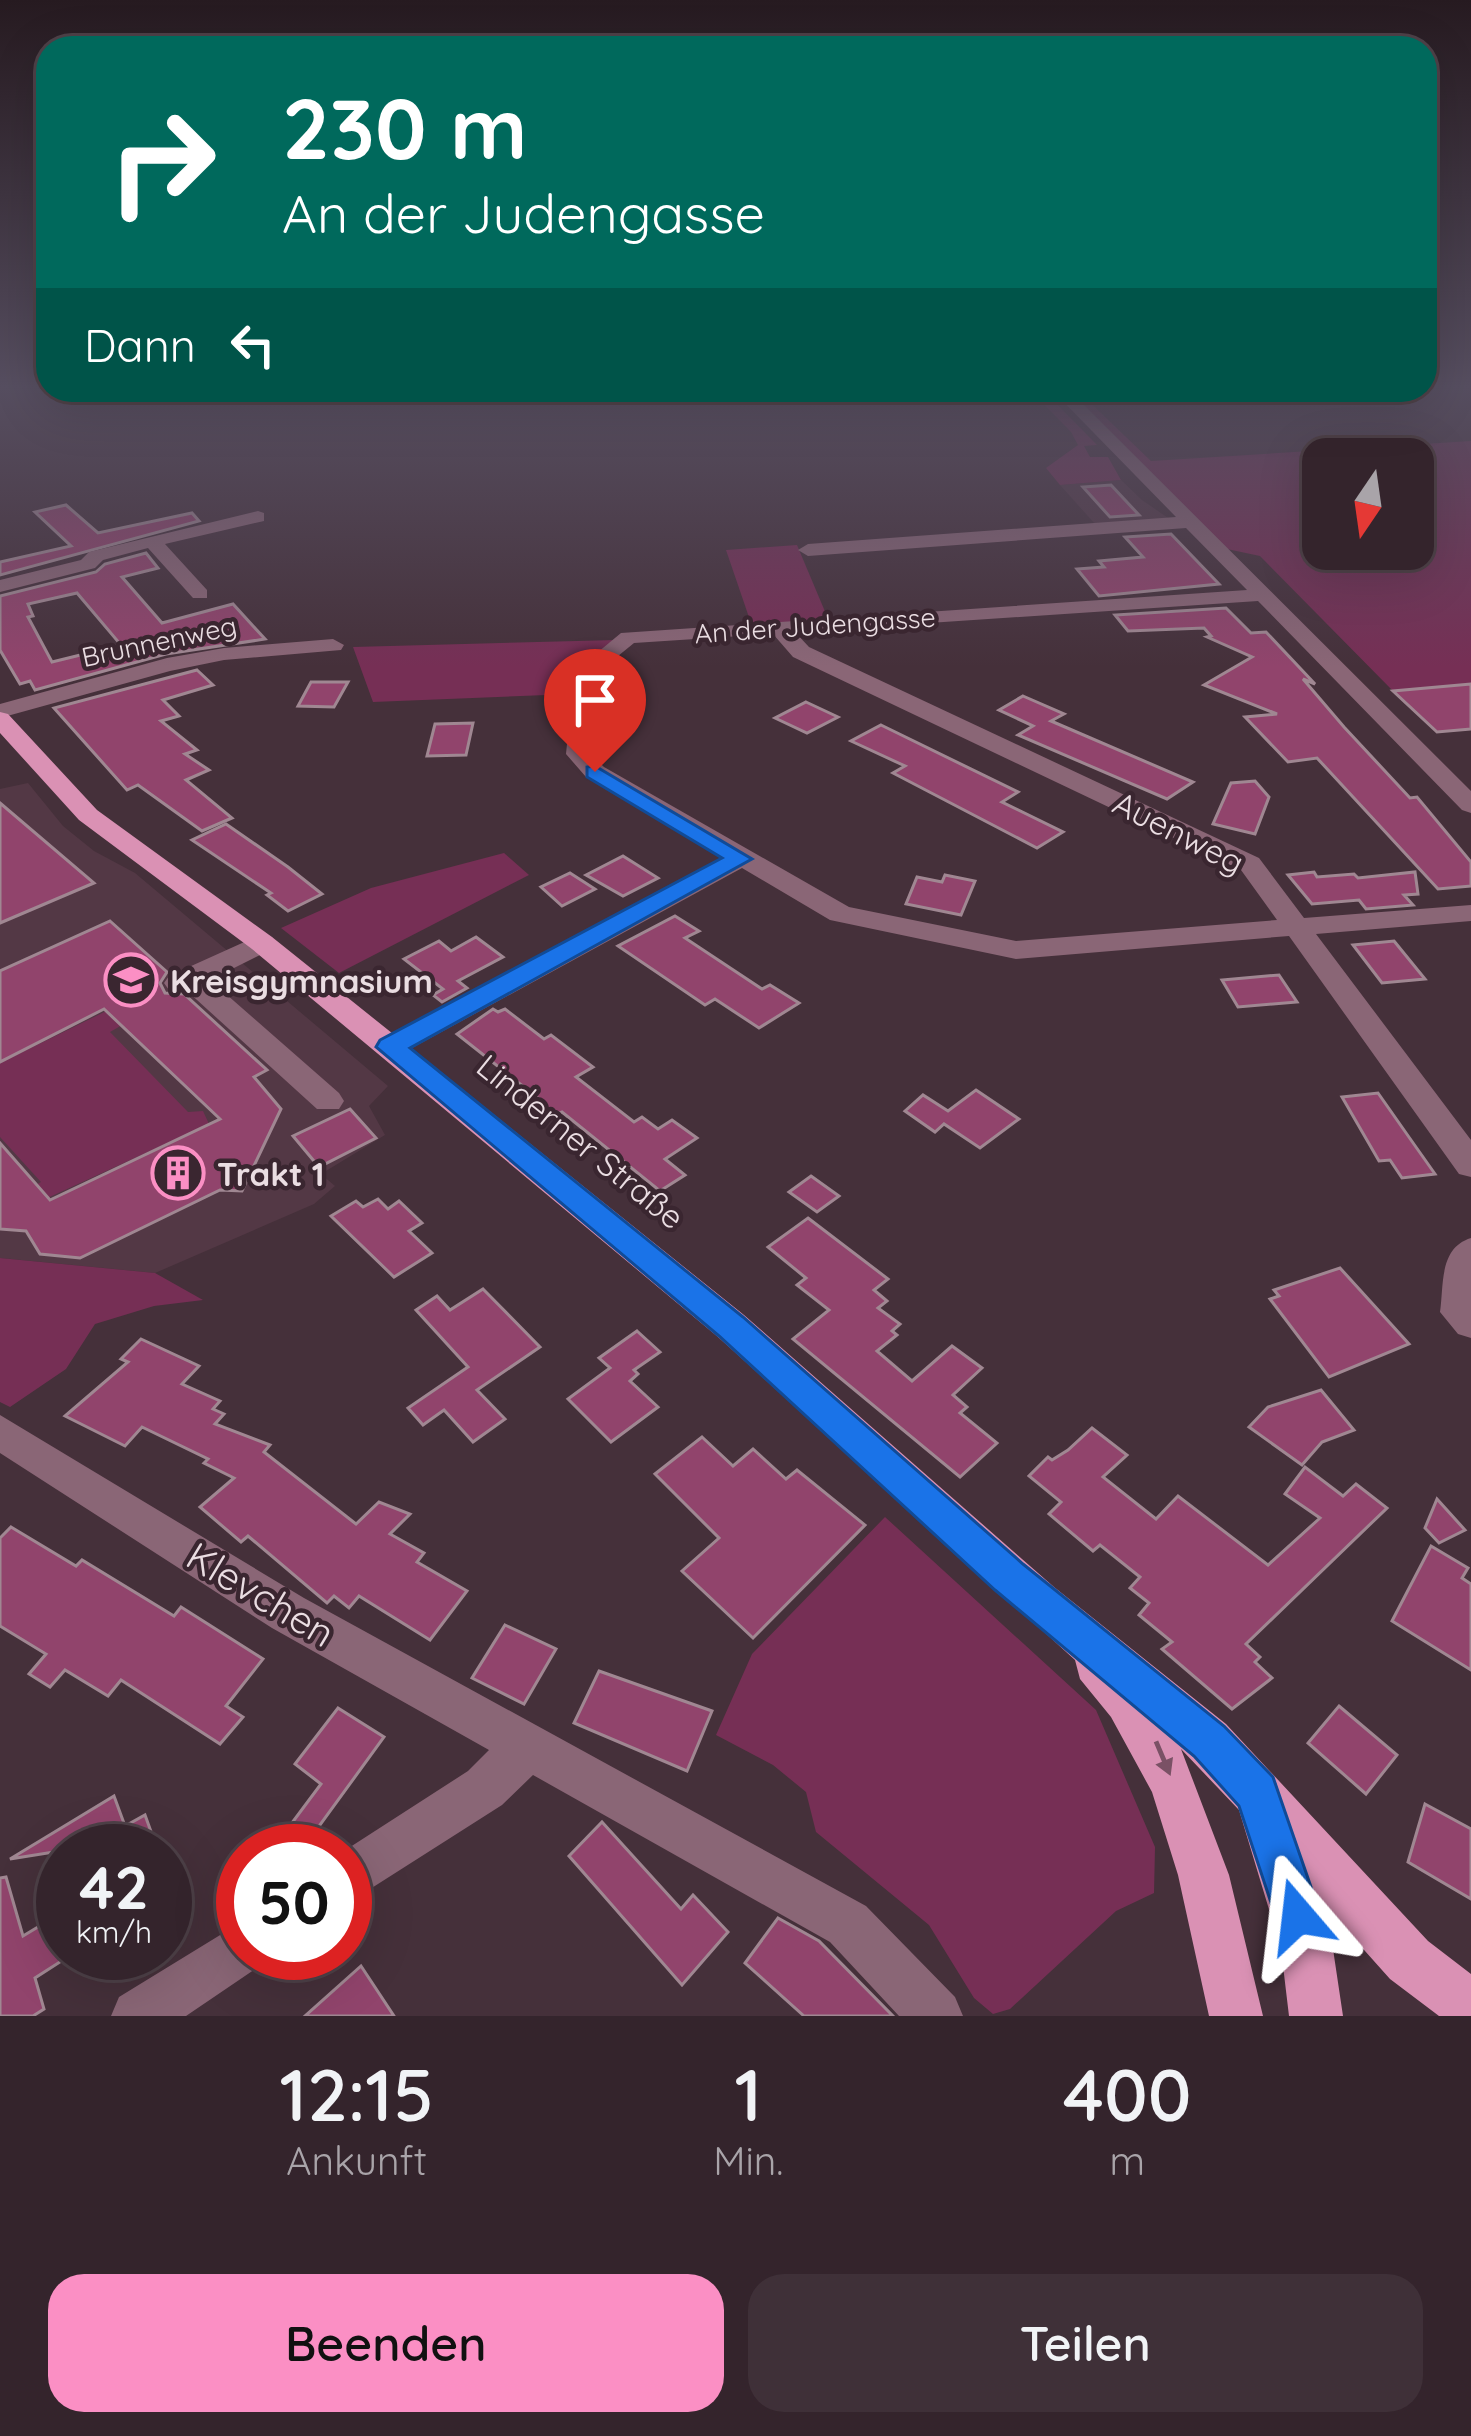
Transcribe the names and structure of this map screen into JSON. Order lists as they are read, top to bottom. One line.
{"streets":{"main road":["Linderner Straße"],"street":["An der Judengasse","Brunnenweg","Auenweg","Klevchen"]},"crossings":[["An der Judengasse","Auenweg"],["Brunnenweg","Linderner Straße"]],"places":{"school or university":["Kreisgymnasium"],"building":["Trakt 1"]},"north":"bottom","page":{"turn":["230 m","An der Judengasse"],"then":"Dann","speed":"42 km/h","limit":"50","eta":["12:15","Ankunft","1","Min.","400","m"],"buttons":["Beenden","Teilen"]}}
